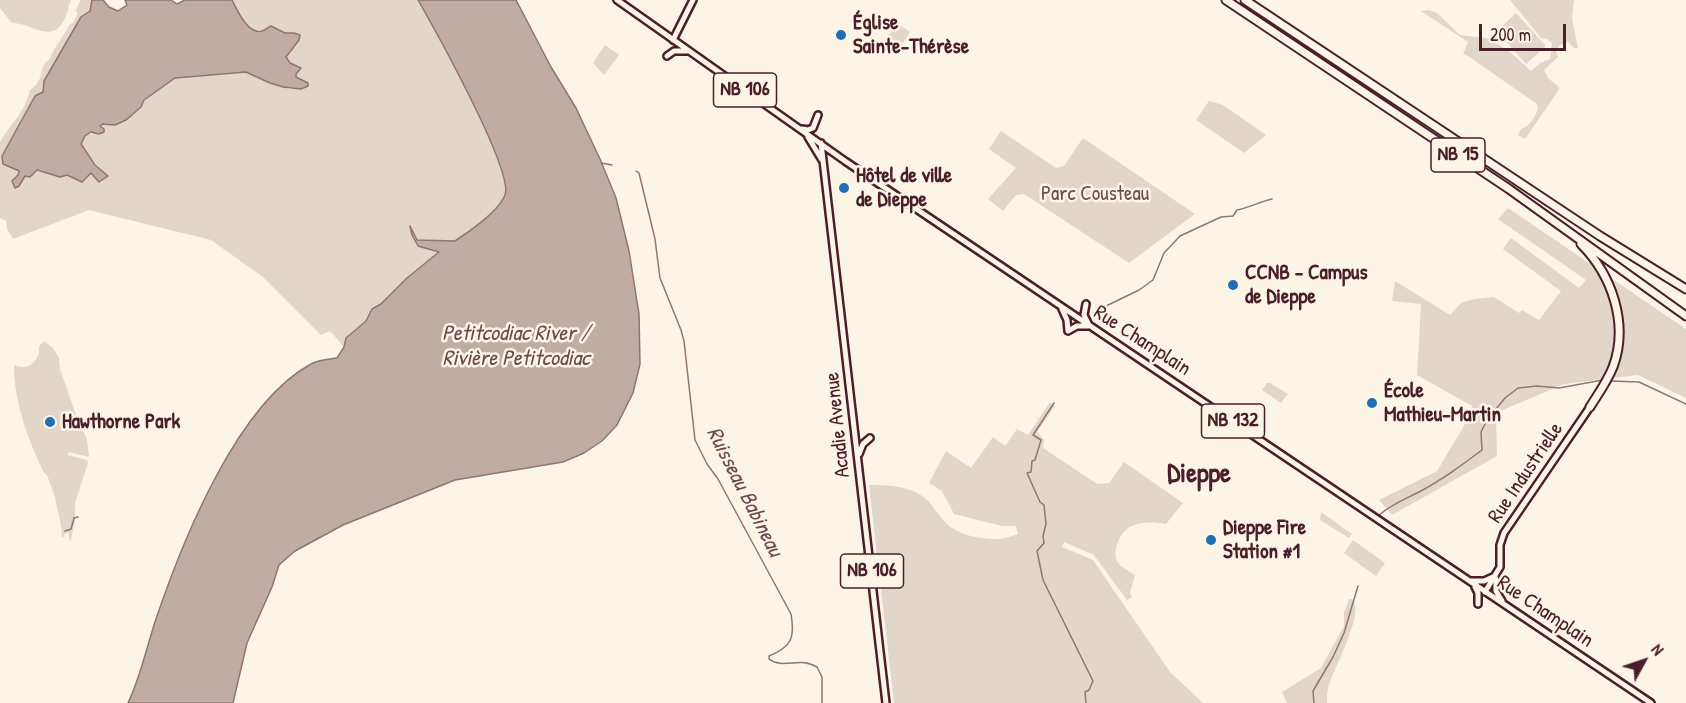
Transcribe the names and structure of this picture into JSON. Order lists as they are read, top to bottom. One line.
{"streets":{"highway":["NB 15"],"main road":["NB 106","Rue Champlain","NB 132","Acadie Avenue","Rue Industrielle"]},"crossings":[["Rue Champlain","Acadie Avenue"],["Rue Champlain","Rue Industrielle"]],"districts":["Dieppe"],"water":["Petitcodiac River / Rivière Petitcodiac","Ruisseau Babineau"],"parks":["Parc Cousteau"],"places":["Église Sainte-Thérèse","Hôtel de ville de Dieppe","CCNB - Campus de Dieppe","École Mathieu-Martin","Hawthorne Park","Dieppe Fire Station #1"],"scale_bar":"200 m","north":"top right"}
